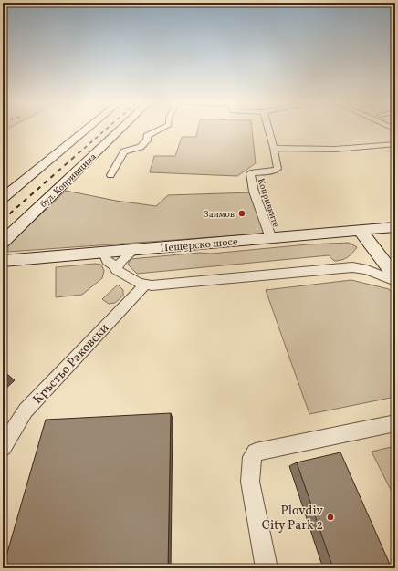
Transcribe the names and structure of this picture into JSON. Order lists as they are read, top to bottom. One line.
{"streets":{"main road":["бул. Копривщица","Пещерско шосе"],"street":["Копривките","Кръстьо Раковски"]},"crossings":[["Копривките","Пещерско шосе"]],"places":["Заимов","Plovdiv City Park 2"]}
